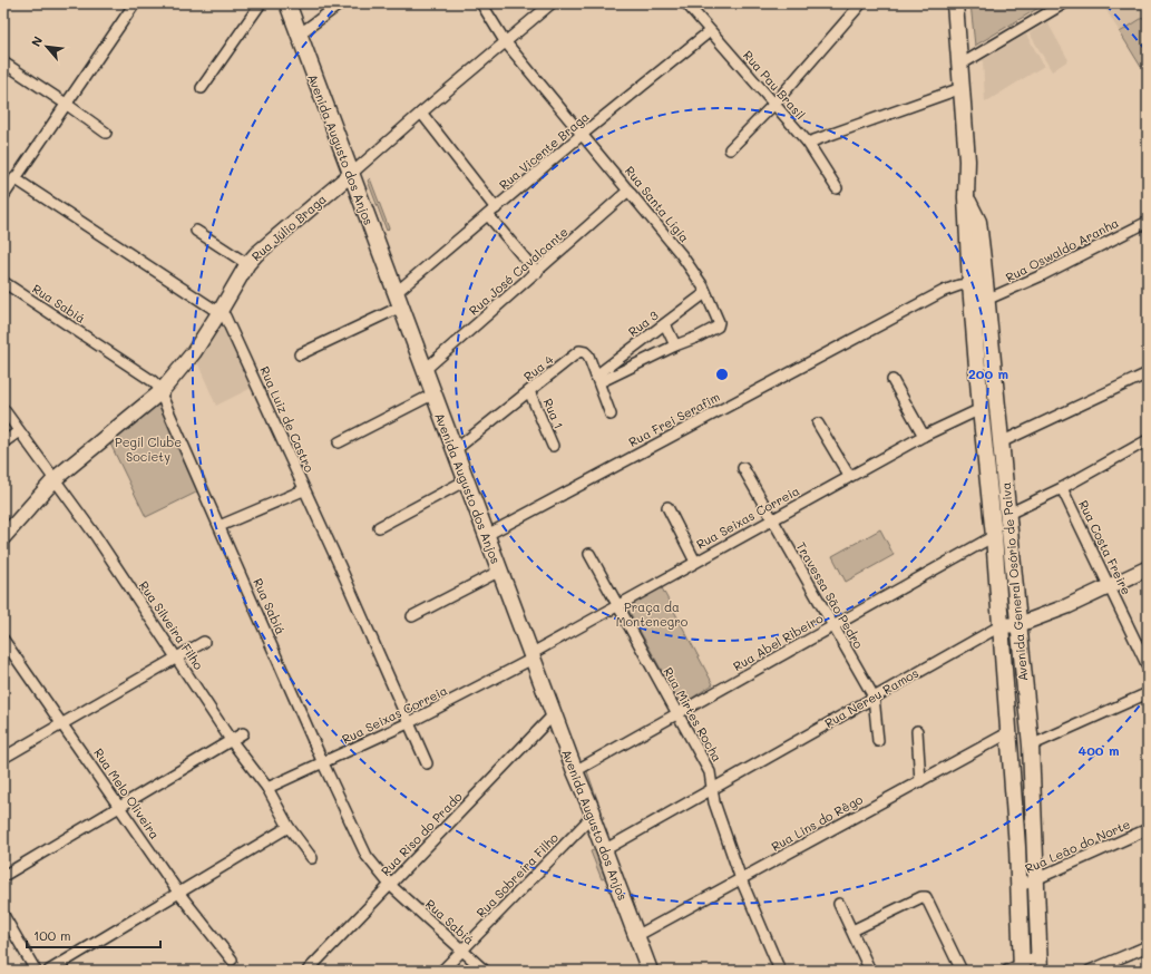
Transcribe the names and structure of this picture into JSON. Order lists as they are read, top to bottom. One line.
{"streets":{"main road":["Avenida Augusto dos Anjos","Avenida General Osório de Paiva"],"street":["Rua Pau Brasil","Rua Vicente Braga","Rua Santa Lígia","Rua Júlio Braga","Rua Oswaldo Aranha","Rua José Cavalcante","Rua Sabiá","Rua 3","Rua 4","Rua 1","Rua Luiz de Castro","Rua Frei Serafim","Rua Seixas Correia","Rua Costa Freire","Travessa São Pedro","Rua Silveira Filho","Rua Abel Ribeiro","Rua Nereu Ramos","Rua Mirtes Rocha","Rua Melo Oliveira","Rua Lins do Rêgo","Rua Riso do Prado","Rua Leão do Norte","Rua Sobreira Filho"]},"crossings":[["Rua Pau Brasil","Rua Vicente Braga"],["Avenida Augusto dos Anjos","Rua Vicente Braga"],["Avenida Augusto dos Anjos","Rua Júlio Braga"],["Avenida Augusto dos Anjos","Rua José Cavalcante"],["Avenida Augusto dos Anjos","Rua 4"],["Avenida Augusto dos Anjos","Rua Frei Serafim"],["Avenida Augusto dos Anjos","Rua Seixas Correia"],["Avenida Augusto dos Anjos","Rua Abel Ribeiro"],["Avenida Augusto dos Anjos","Rua Nereu Ramos"],["Avenida Augusto dos Anjos","Rua Lins do Rêgo"],["Avenida Augusto dos Anjos","Rua Riso do Prado"],["Avenida Augusto dos Anjos","Rua Sobreira Filho"],["Rua Vicente Braga","Rua Santa Lígia"],["Rua Santa Lígia","Rua Júlio Braga"],["Rua Santa Lígia","Rua José Cavalcante"],["Rua Santa Lígia","Rua 3"],["Rua Santa Lígia","Rua 4"],["Rua Júlio Braga","Rua Sabiá"],["Rua Júlio Braga","Rua Luiz de Castro"],["Rua Júlio Braga","Rua Silveira Filho"],["Rua Oswaldo Aranha","Avenida General Osório de Paiva"],["Rua Sabiá","Rua Seixas Correia"],["Rua Sabiá","Rua Riso do Prado"],["Rua Sabiá","Rua Sobreira Filho"],["Rua 3","Rua 4"],["Rua 4","Rua 1"],["Rua Luiz de Castro","Rua Seixas Correia"],["Rua Frei Serafim","Avenida General Osório de Paiva"],["Rua Seixas Correia","Avenida General Osório de Paiva"],["Rua Seixas Correia","Travessa São Pedro"],["Rua Seixas Correia","Rua Silveira Filho"],["Rua Seixas Correia","Rua Mirtes Rocha"],["Avenida General Osório de Paiva","Rua Abel Ribeiro"],["Avenida General Osório de Paiva","Rua Nereu Ramos"],["Avenida General Osório de Paiva","Rua Lins do Rêgo"],["Avenida General Osório de Paiva","Rua Leão do Norte"],["Travessa São Pedro","Rua Abel Ribeiro"],["Travessa São Pedro","Rua Nereu Ramos"],["Rua Abel Ribeiro","Rua Mirtes Rocha"],["Rua Nereu Ramos","Rua Mirtes Rocha"],["Rua Mirtes Rocha","Rua Lins do Rêgo"]],"parks":["Pegil Clube Society","Praça da Montenegro"],"scale_bar":"100 m","north":"top left","rings":["200 m","400 m"]}
